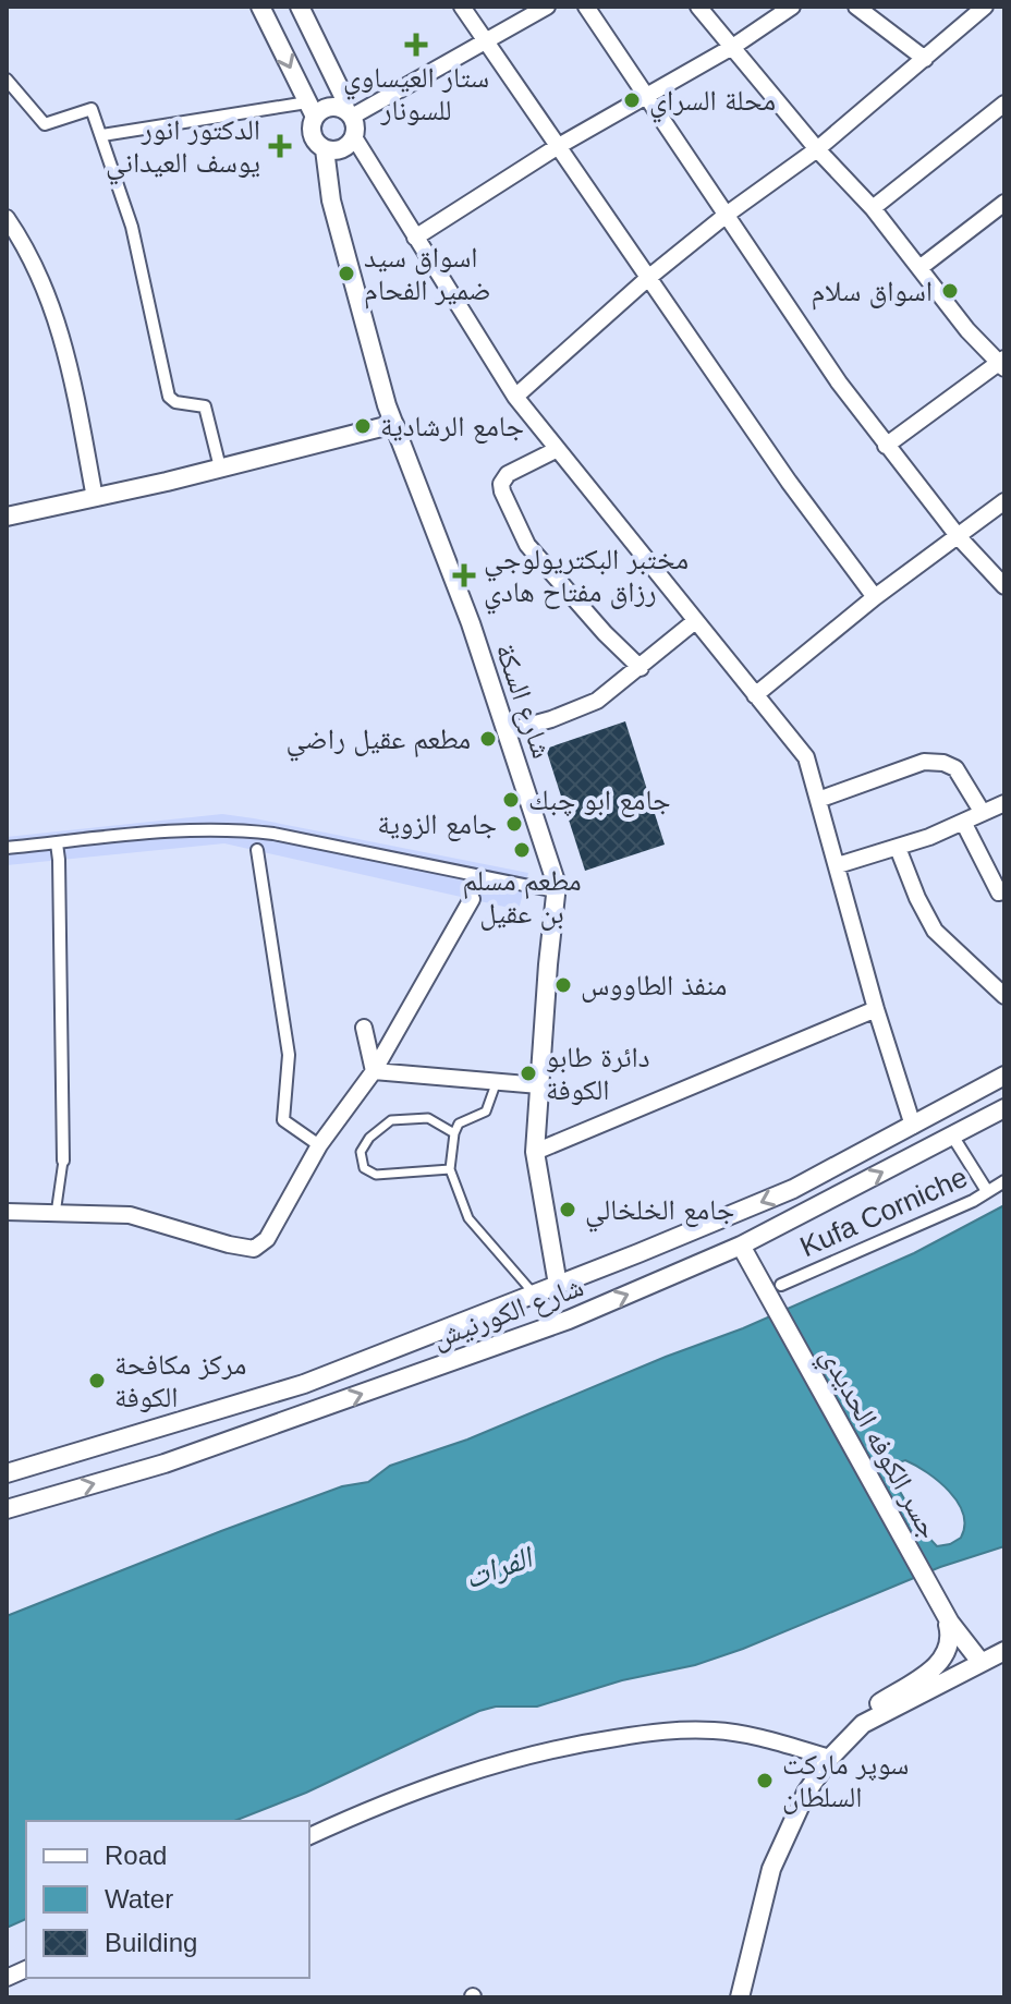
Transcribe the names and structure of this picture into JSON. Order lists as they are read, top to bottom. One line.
{"streets":{"street":["شارع السكة","Kufa Corniche","شارع الكورنيش","جسر الکوفه الحديدي"]},"crossings":[["شارع السكة","شارع الكورنيش"],["Kufa Corniche","جسر الکوفه الحديدي"],["شارع الكورنيش","جسر الکوفه الحديدي"]],"water":["الفرات"],"places":{"health":["ستار العيساوي للسونار","الدكتور انور يوسف العيداني","مختبر البكتريولوجي رزاق مفتاح هادي"],"other":["محلة السراي","اسواق سيد ضمير الفحام","اسواق سلام","جامع الرشادية","مطعم عقيل راضي","جامع ابو چبك","جامع الزوية","مطعم مسلم بن عقيل","منفذ الطاووس","دائرة طابو الكوفة","جامع الخلخالي","مركز مكافحة الكوفة","سوپر ماركت السلطان"]},"legend":["Road","Water","Building"]}
